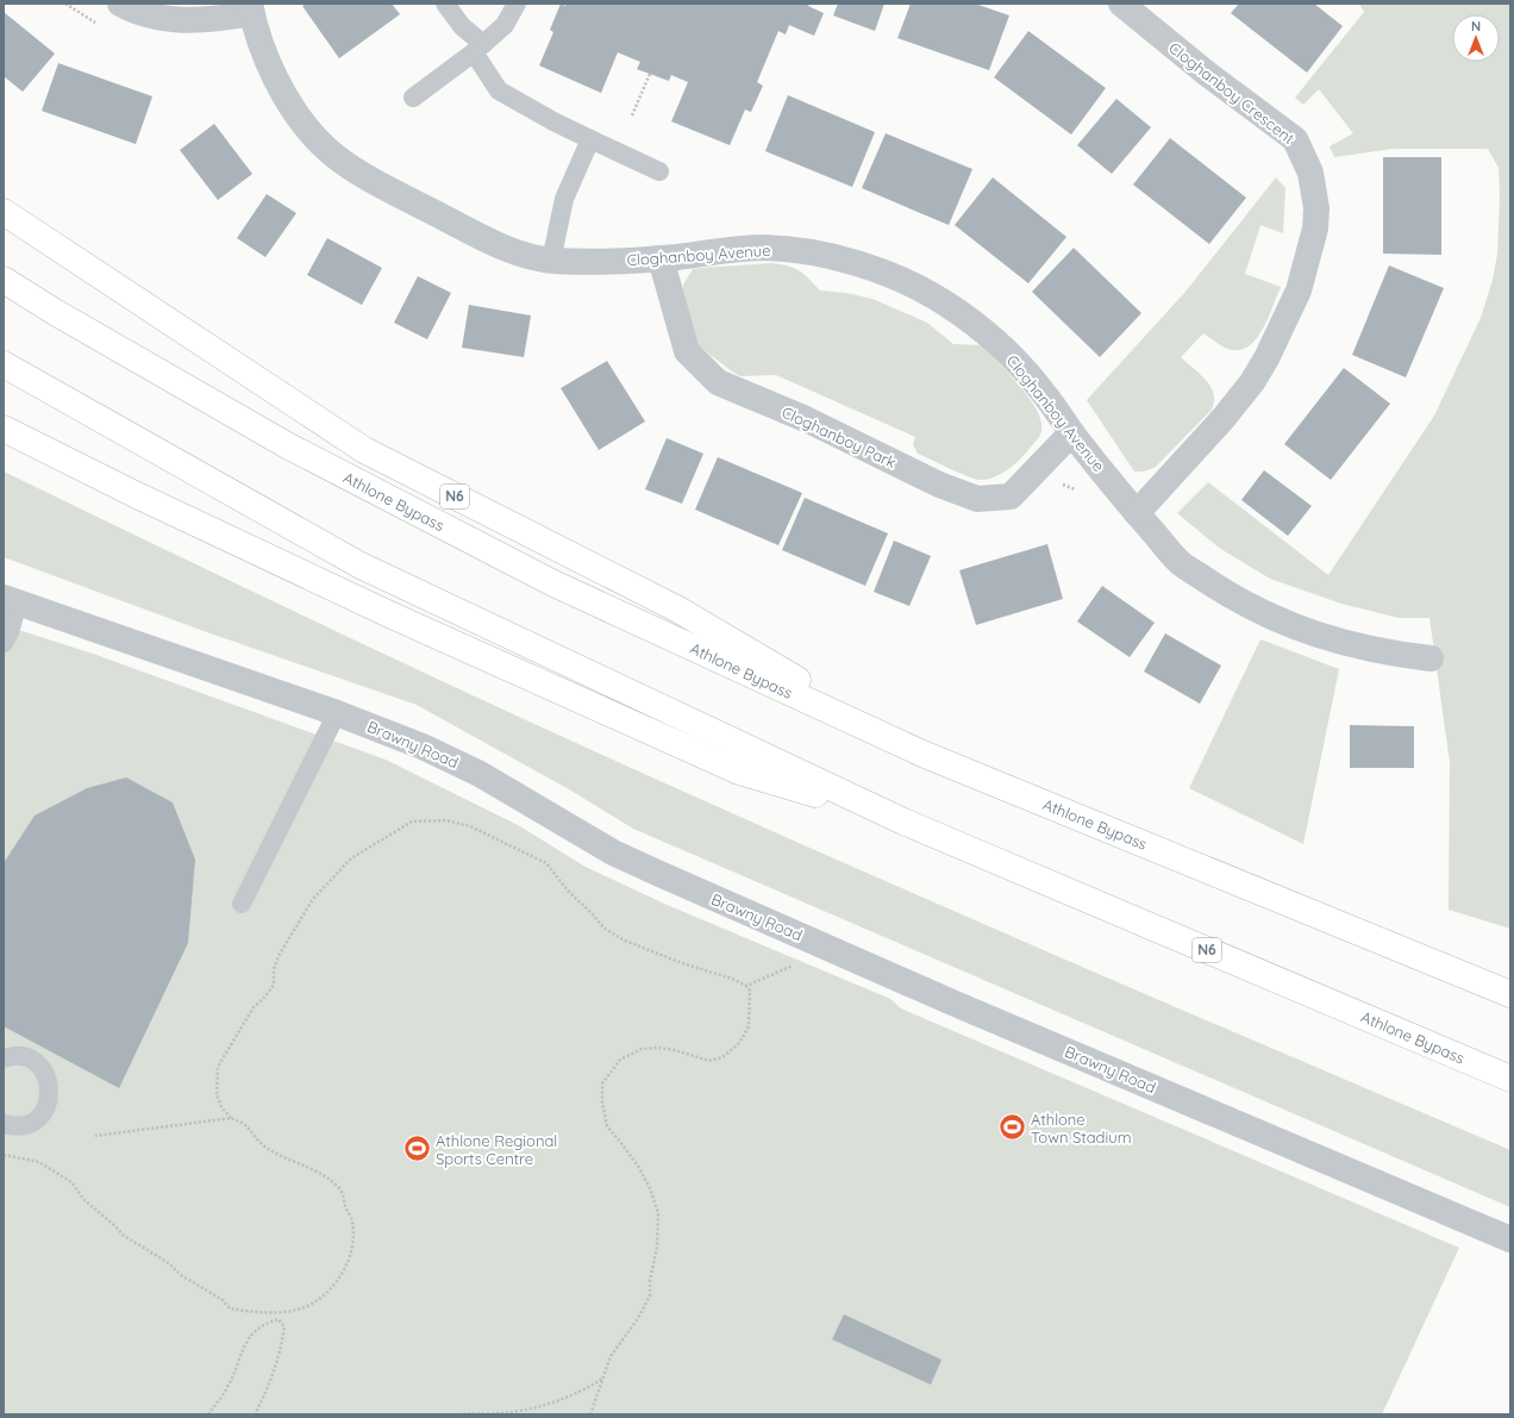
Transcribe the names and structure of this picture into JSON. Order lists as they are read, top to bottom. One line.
{"streets":{"highway":["N6","Athlone Bypass"],"street":["Cloghanboy Crescent","Cloghanboy Avenue","Cloghanboy Park","Brawny Road"]},"crossings":[["Cloghanboy Crescent","Cloghanboy Avenue"],["Cloghanboy Avenue","Cloghanboy Park"],["N6","Athlone Bypass"]],"places":{"sports":["Athlone Town Stadium","Athlone Regional Sports Centre"]},"north":"top"}
